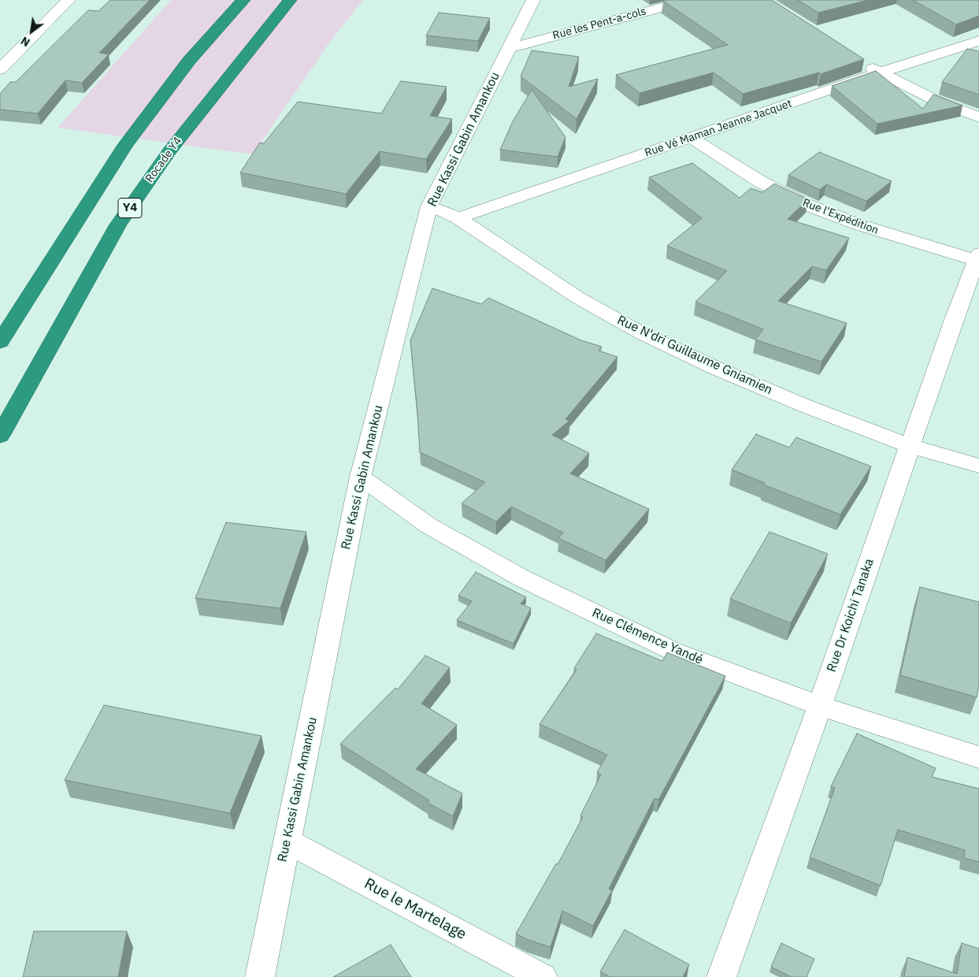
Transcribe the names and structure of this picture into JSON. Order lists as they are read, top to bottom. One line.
{"streets":{"highway":["Rocade Y4","Y4"],"street":["Rue les Pent-a-cols","Rue Vé Maman Jeanne Jacquet","Rue Kassi Gabin Amankou","Rue l'Expédition","Rue N'dri Guillaume Gniamien","Rue Dr Koichi Tanaka","Rue Clémence Yandé","Rue le Martelage"]},"crossings":[["Rue les Pent-a-cols","Rue Kassi Gabin Amankou"],["Rue Vé Maman Jeanne Jacquet","Rue l'Expédition"],["Rue Vé Maman Jeanne Jacquet","Rue N'dri Guillaume Gniamien"],["Rue Kassi Gabin Amankou","Rue N'dri Guillaume Gniamien"],["Rue Kassi Gabin Amankou","Rue Clémence Yandé"],["Rue Kassi Gabin Amankou","Rue le Martelage"],["Rue l'Expédition","Rue Dr Koichi Tanaka"],["Rue N'dri Guillaume Gniamien","Rue Dr Koichi Tanaka"],["Rue Dr Koichi Tanaka","Rue Clémence Yandé"]],"north":"bottom left"}
